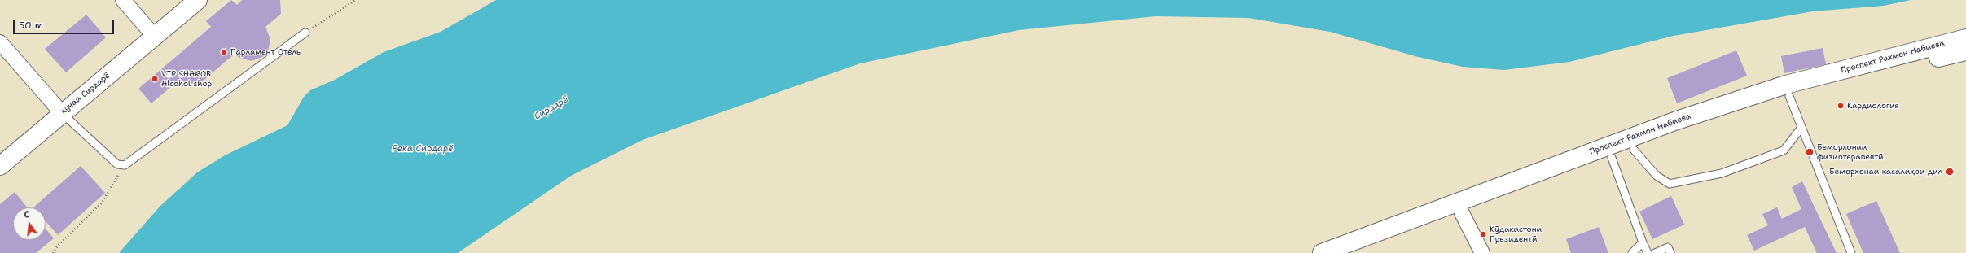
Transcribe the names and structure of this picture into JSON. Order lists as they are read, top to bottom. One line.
{"streets":{"main road":["Проспект Рахмон Набиева","кучаи Сирдарё"]},"water":["Сирдарё","Река Сирдарё"],"places":["Парламент Отель","VIP SHAROB Alcohol shop","Кардиология","Беморхонаи физиотерапевтӣ","Беморхонаи касалиҳои дил","Кӯдакистони Президентӣ"],"scale_bar":"50 m","north":"top"}
